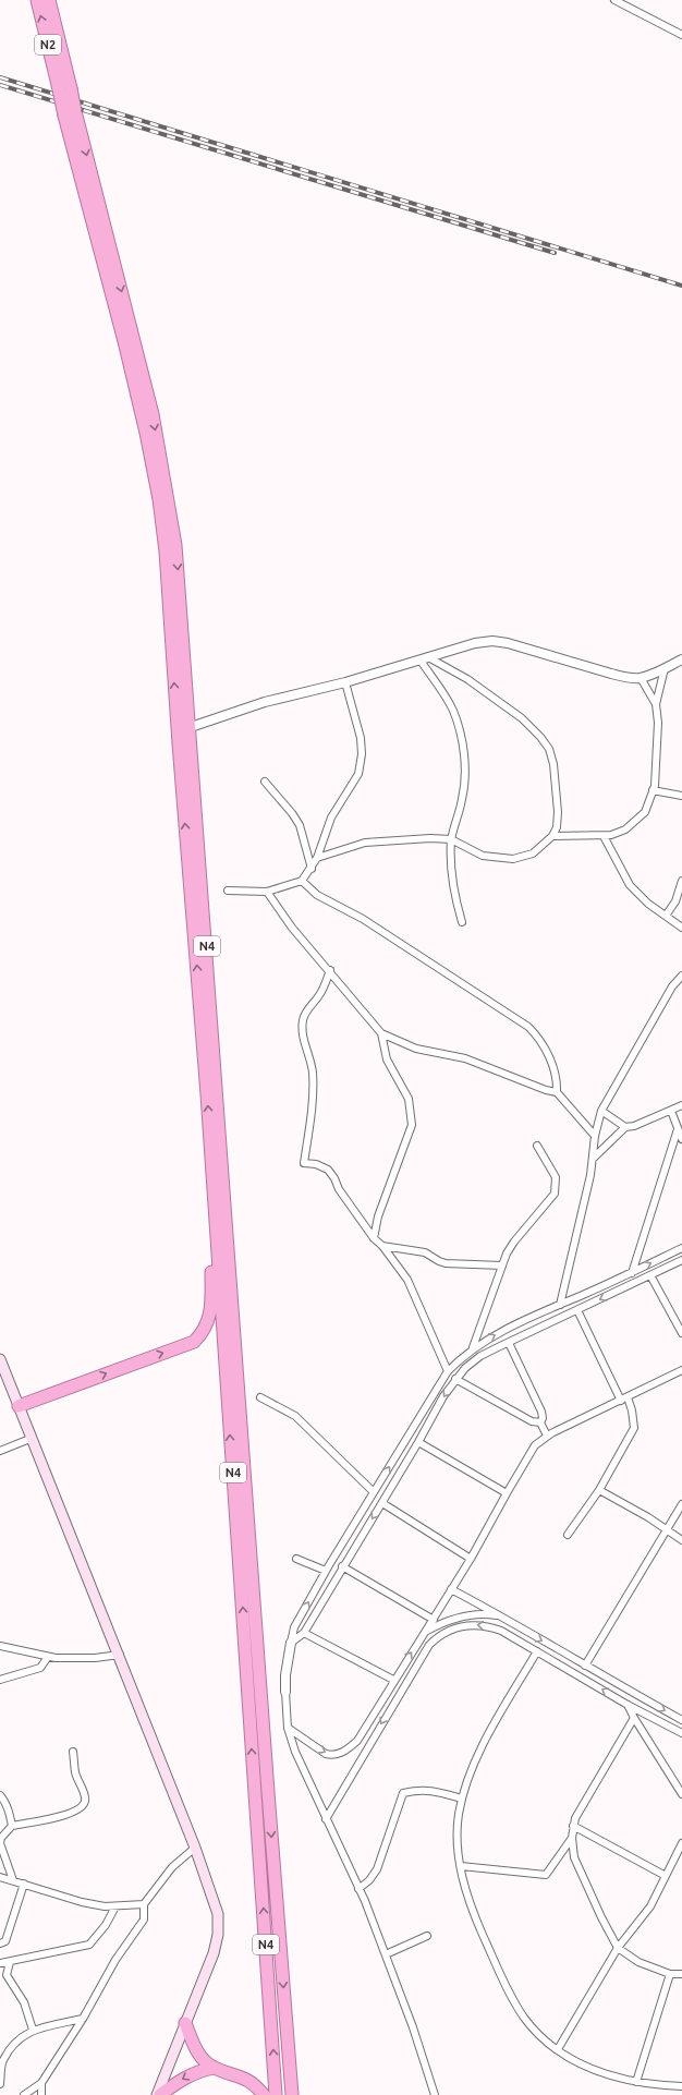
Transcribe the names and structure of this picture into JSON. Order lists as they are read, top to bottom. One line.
{"streets":{"highway":["N2","N4"]},"crossings":[["N2","N4"]]}
